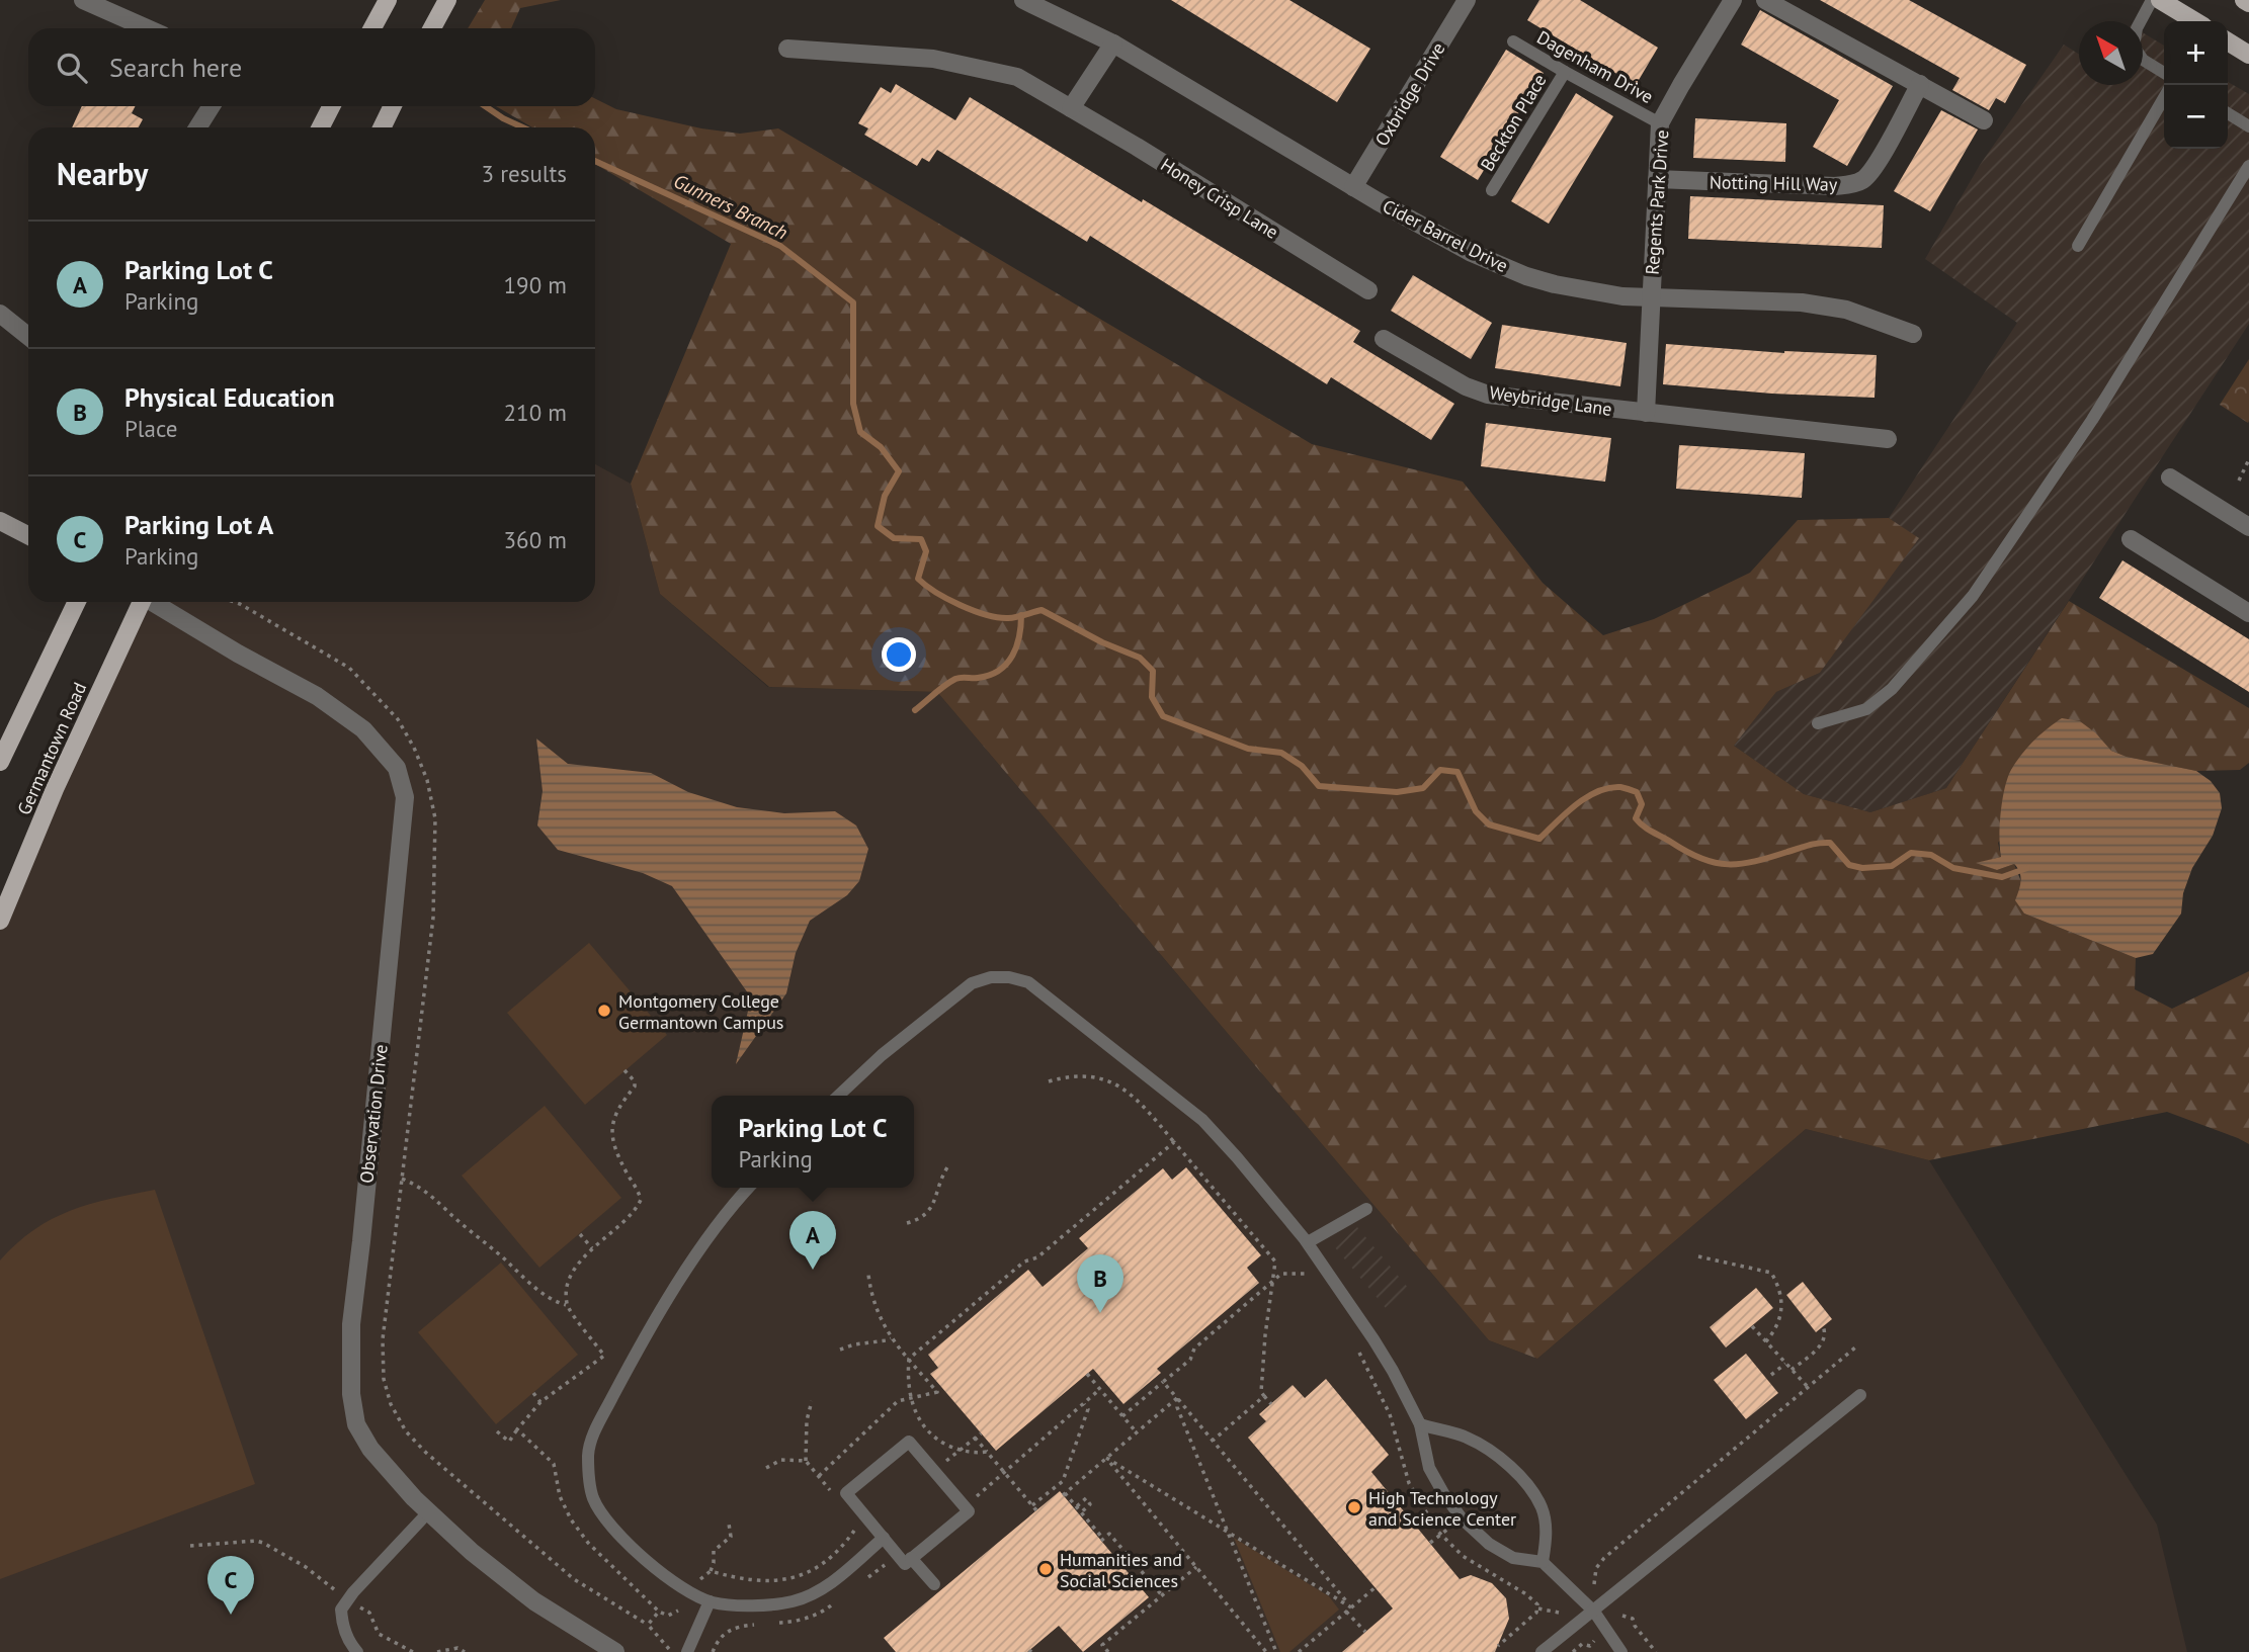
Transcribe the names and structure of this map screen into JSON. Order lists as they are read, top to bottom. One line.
{"streets":{"main road":["Germantown Road"],"street":["Oxbridge Drive","Notting Hill Way","Honey Crisp Lane","Regents Park Drive","Cider Barrel Drive","Weybridge Lane","Observation Drive"],"lane":["Dagenham Drive","Beckton Place"]},"crossings":[["Dagenham Drive","Beckton Place"],["Dagenham Drive","Regents Park Drive"],["Oxbridge Drive","Cider Barrel Drive"],["Notting Hill Way","Regents Park Drive"],["Regents Park Drive","Cider Barrel Drive"]],"water":["Gunners Branch"],"places":["Montgomery College Germantown Campus","High Technology and Science Center","Humanities and Social Sciences"],"north":"top left","page":{"map_buttons":["+","−"],"search":"Search here","heading":["Nearby","3 results"],"list":[{"mark":"A","name":"Parking Lot C","note":"Parking","value":"190 m"},{"mark":"B","name":"Physical Education","note":"Place","value":"210 m"},{"mark":"C","name":"Parking Lot A","note":"Parking","value":"360 m"}],"popup":["Parking Lot C","Parking"],"pins":["A","B","C"]}}
